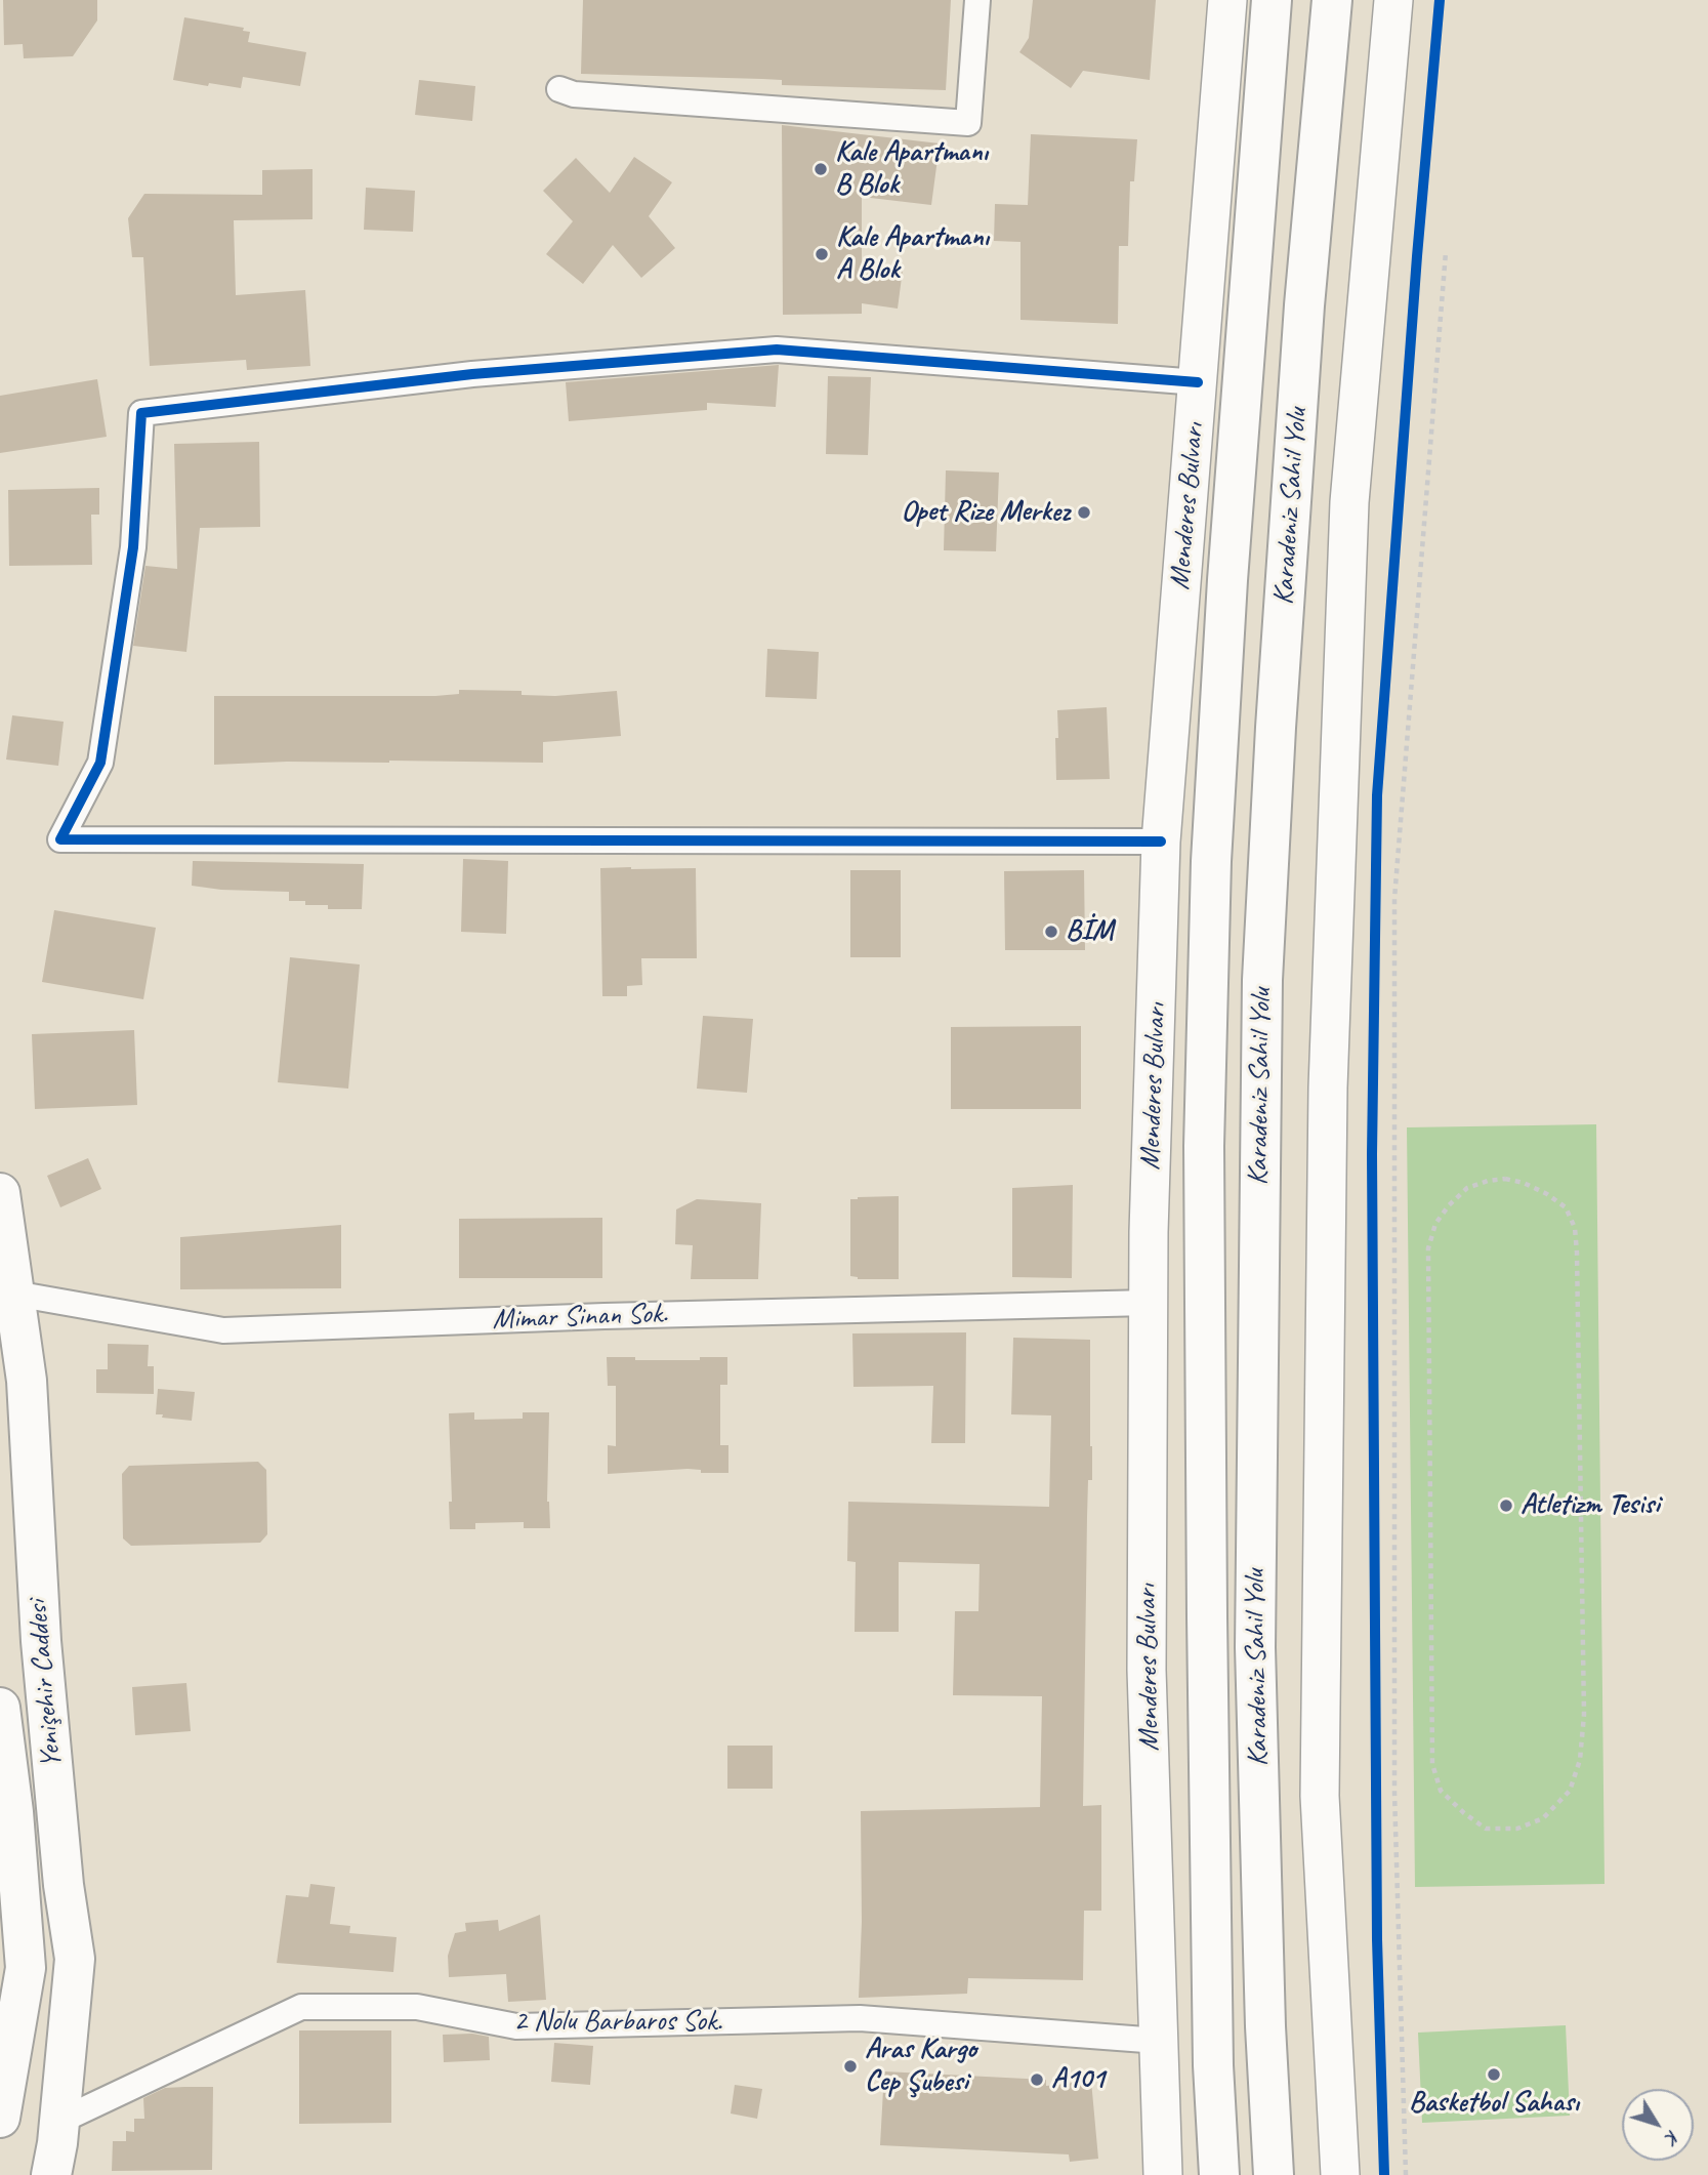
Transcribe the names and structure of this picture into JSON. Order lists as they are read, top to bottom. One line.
{"streets":{"main road":["Menderes Bulvarı","Karadeniz Sahil Yolu","Yenişehir Caddesi"],"street":["Mimar Sinan Sok.","2 Nolu Barbaros Sok."]},"crossings":[["Menderes Bulvarı","Mimar Sinan Sok."],["Menderes Bulvarı","2 Nolu Barbaros Sok."],["Mimar Sinan Sok.","Yenişehir Caddesi"],["Yenişehir Caddesi","2 Nolu Barbaros Sok."]],"places":["Kale Apartmanı B Blok","Kale Apartmanı A Blok","Opet Rize Merkez","BİM","Atletizm Tesisi","Aras Kargo Cep Şubesi","Basketbol Sahası","A101"],"north":"bottom right"}
